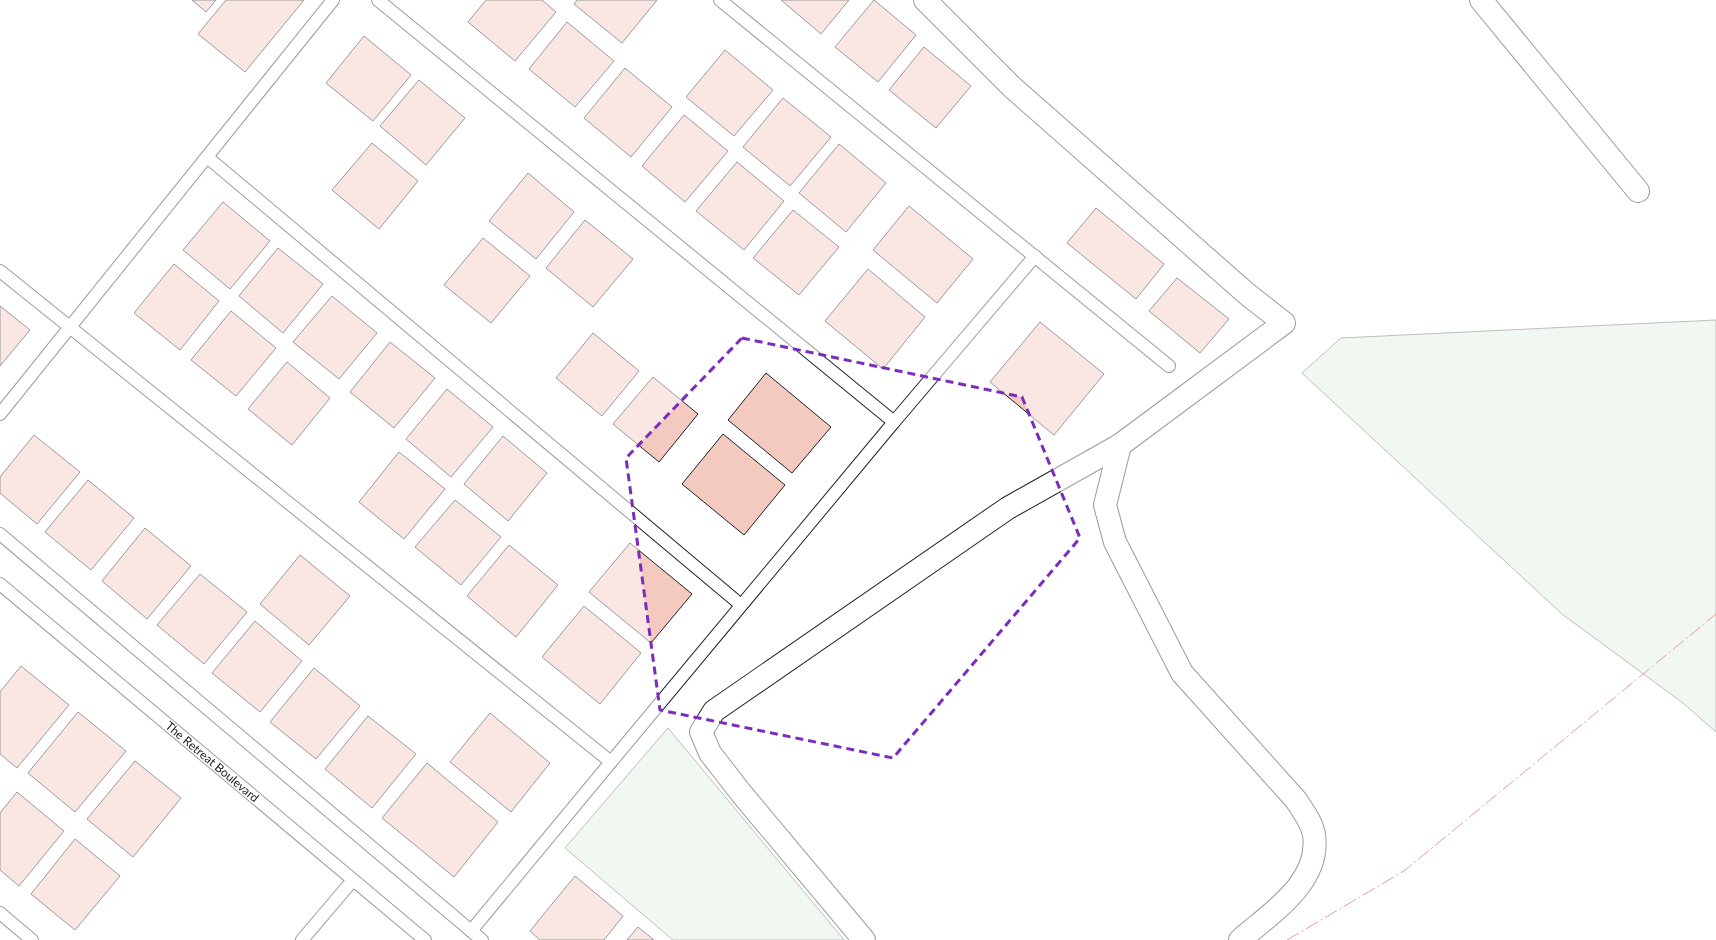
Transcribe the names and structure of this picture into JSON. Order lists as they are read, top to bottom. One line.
{"streets":{"lane":["The Retreat Boulevard"]}}
